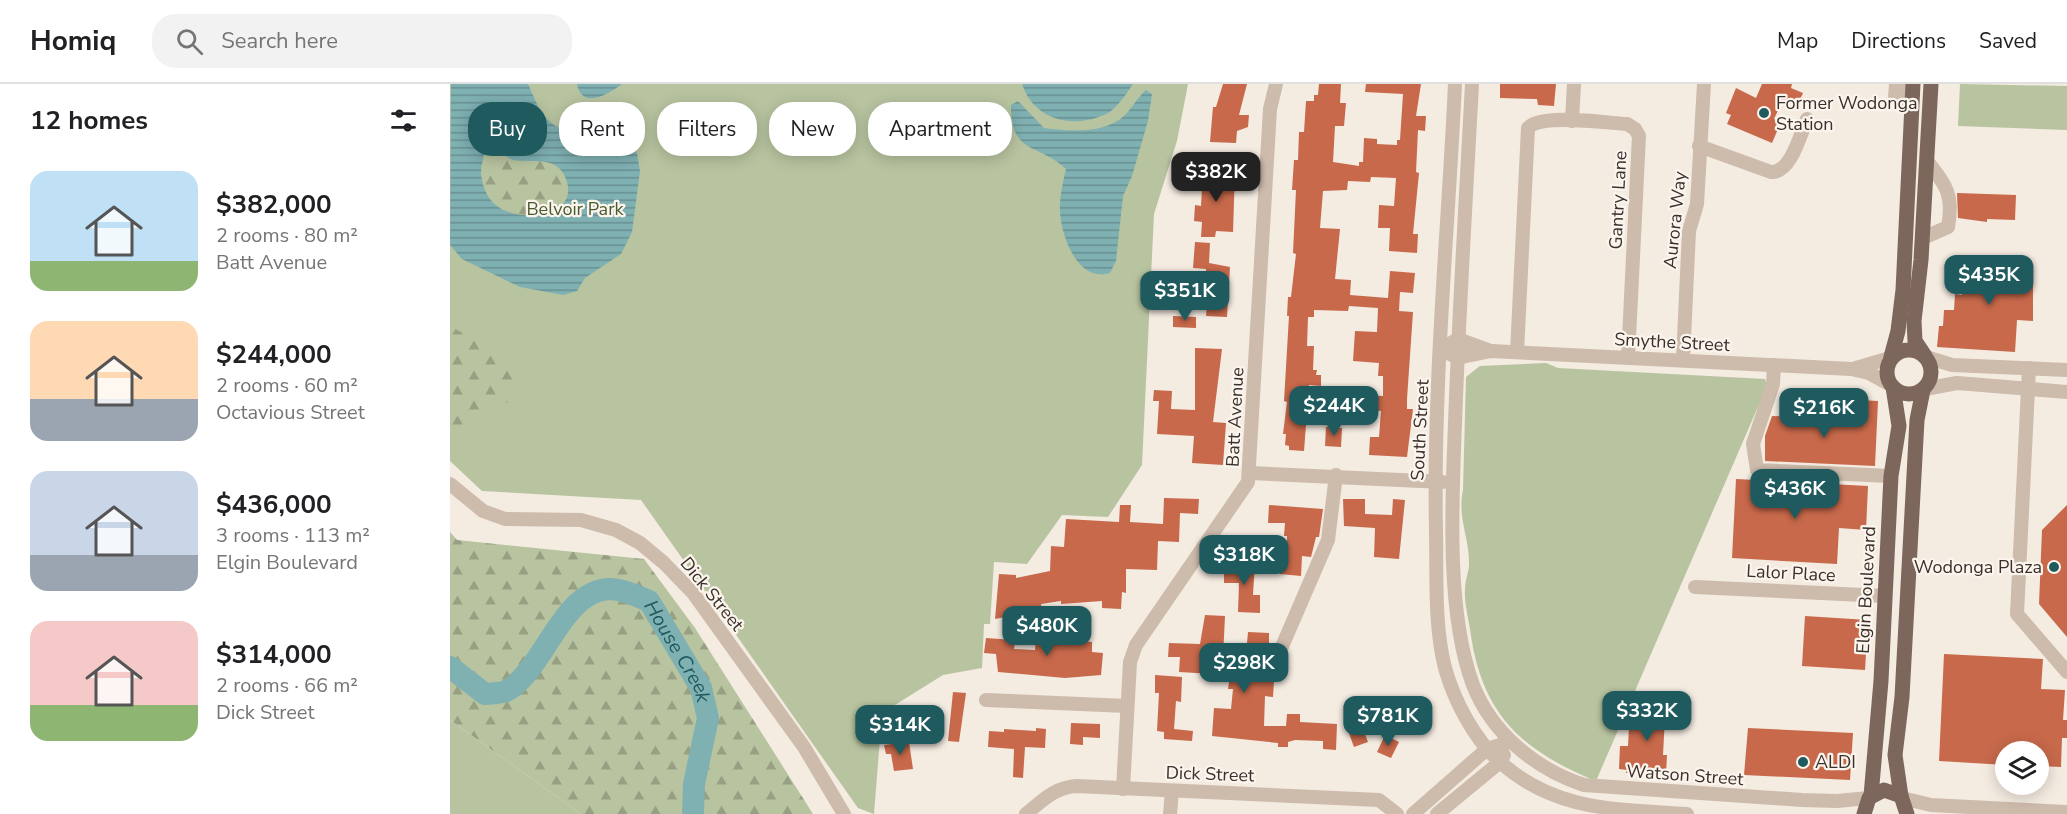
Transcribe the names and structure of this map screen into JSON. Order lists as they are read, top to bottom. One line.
{"streets":{"main road":["Elgin Boulevard"],"street":["Gantry Lane","Aurora Way","Smythe Street","Batt Avenue","South Street","Lalor Place","Dick Street","Watson Street"]},"crossings":[["Gantry Lane","Smythe Street"],["Aurora Way","Smythe Street"],["Smythe Street","South Street"],["Smythe Street","Elgin Boulevard"],["Batt Avenue","Dick Street"],["South Street","Watson Street"],["Lalor Place","Elgin Boulevard"],["Elgin Boulevard","Watson Street"]],"water":["House Creek"],"parks":["Belvoir Park"],"places":["Former Wodonga Station","Wodonga Plaza","ALDI"],"page":{"header":"Homiq","search":"Search here","nav":["Map","Directions","Saved"],"heading":"12 homes","chip":["Buy","Rent","Filters","New","Apartment"],"price":["$382K","$435K","$351K","$244K","$216K","$436K","$318K","$480K","$298K","$332K","$781K","$314K"],"list":[{"name":"$382,000","note":"2 rooms · 80 m² · Batt Avenue"},{"name":"$244,000","note":"2 rooms · 60 m² · Octavious Street"},{"name":"$436,000","note":"3 rooms · 113 m² · Elgin Boulevard"},{"name":"$314,000","note":"2 rooms · 66 m² · Dick Street"}]}}
